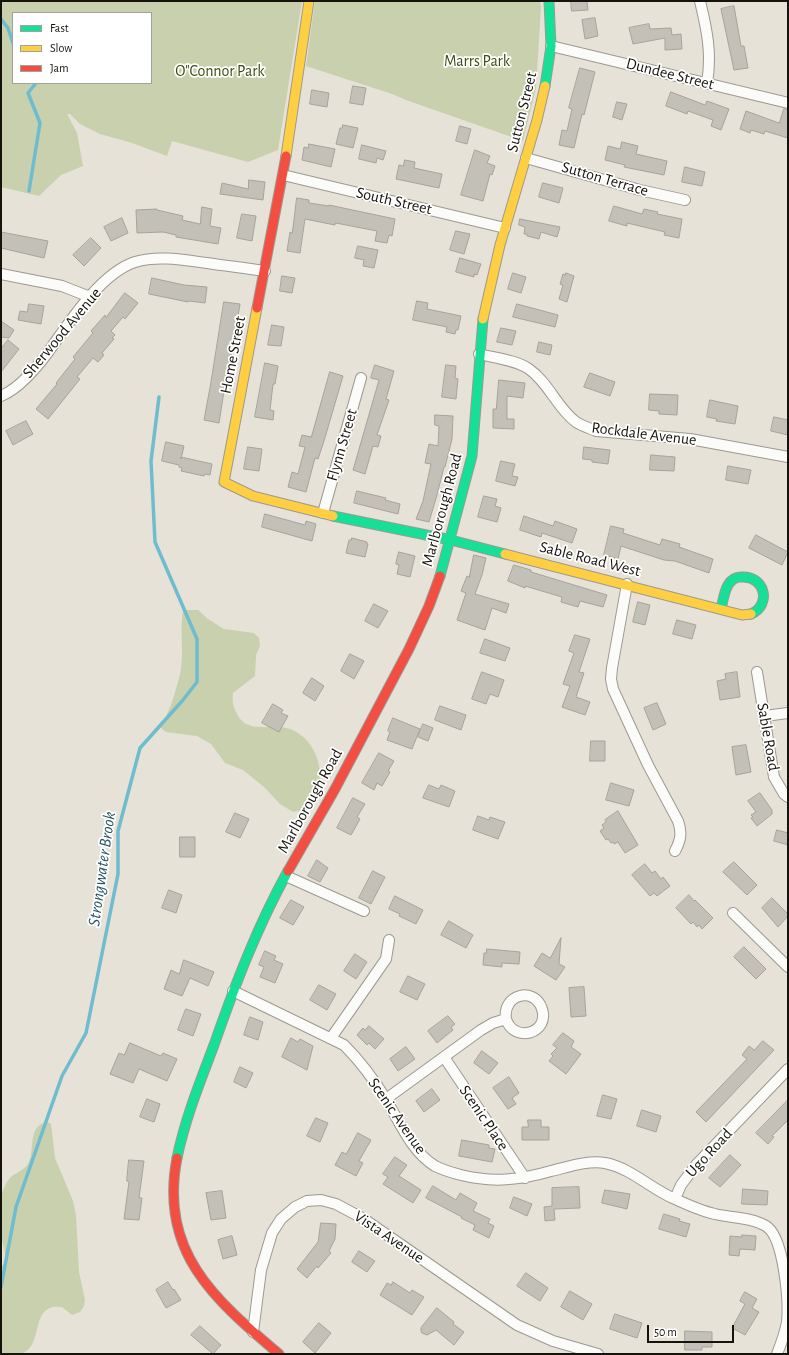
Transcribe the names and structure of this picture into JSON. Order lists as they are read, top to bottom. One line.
{"streets":{"street":["Dundee Street","Sutton Street","Sutton Terrace","South Street","Sherwood Avenue","Home Street","Rockdale Avenue","Flynn Street","Marlborough Road","Sable Road West","Sable Road","Scenic Avenue","Scenic Place","Ugo Road","Vista Avenue"]},"crossings":[["Dundee Street","Sutton Street"],["Sutton Street","Sutton Terrace"],["Sutton Street","South Street"],["Sutton Street","Marlborough Road"],["South Street","Home Street"],["South Street","Marlborough Road"],["Sherwood Avenue","Home Street"],["Home Street","Flynn Street"],["Home Street","Marlborough Road"],["Home Street","Sable Road West"],["Rockdale Avenue","Marlborough Road"],["Marlborough Road","Sable Road West"],["Marlborough Road","Scenic Avenue"],["Marlborough Road","Vista Avenue"],["Scenic Avenue","Scenic Place"],["Scenic Avenue","Ugo Road"]],"water":["Strongwater Brook"],"parks":["Marrs Park","O\"Connor Park"],"legend":["Fast","Slow","Jam"],"scale_bar":"50 m"}
